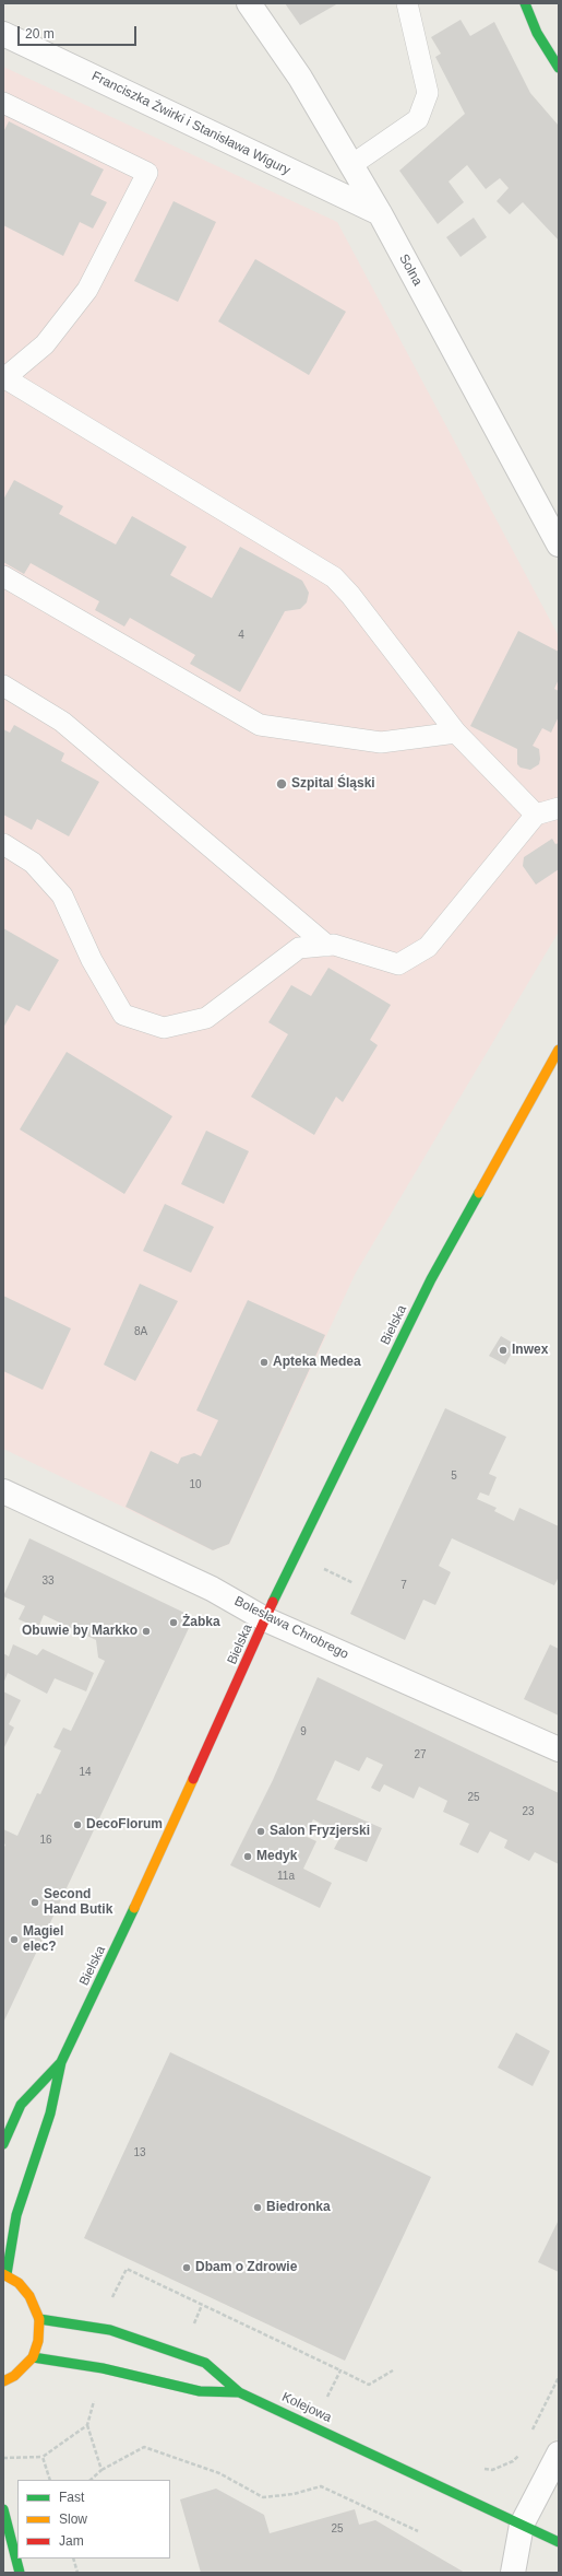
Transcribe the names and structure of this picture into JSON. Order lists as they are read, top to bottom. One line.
{"streets":{"street":["Franciszka Żwirki i Stanisława Wigury","Solna","Bielska","Bolesława Chrobrego","Kolejowa"]},"crossings":[["Franciszka Żwirki i Stanisława Wigury","Solna"],["Bielska","Bolesława Chrobrego"]],"places":["Szpital Śląski","Inwex","Apteka Medea","Żabka","Obuwie by Markko","DecoFlorum","Salon Fryzjerski","Medyk","Second Hand Butik","Magiel elec?","Biedronka","Dbam o Zdrowie"],"house_numbers":["4","8A","5","10","33","7","9","27","14","25","23","16","11a","13","25"],"legend":["Fast","Slow","Jam"],"scale_bar":"20 m"}
